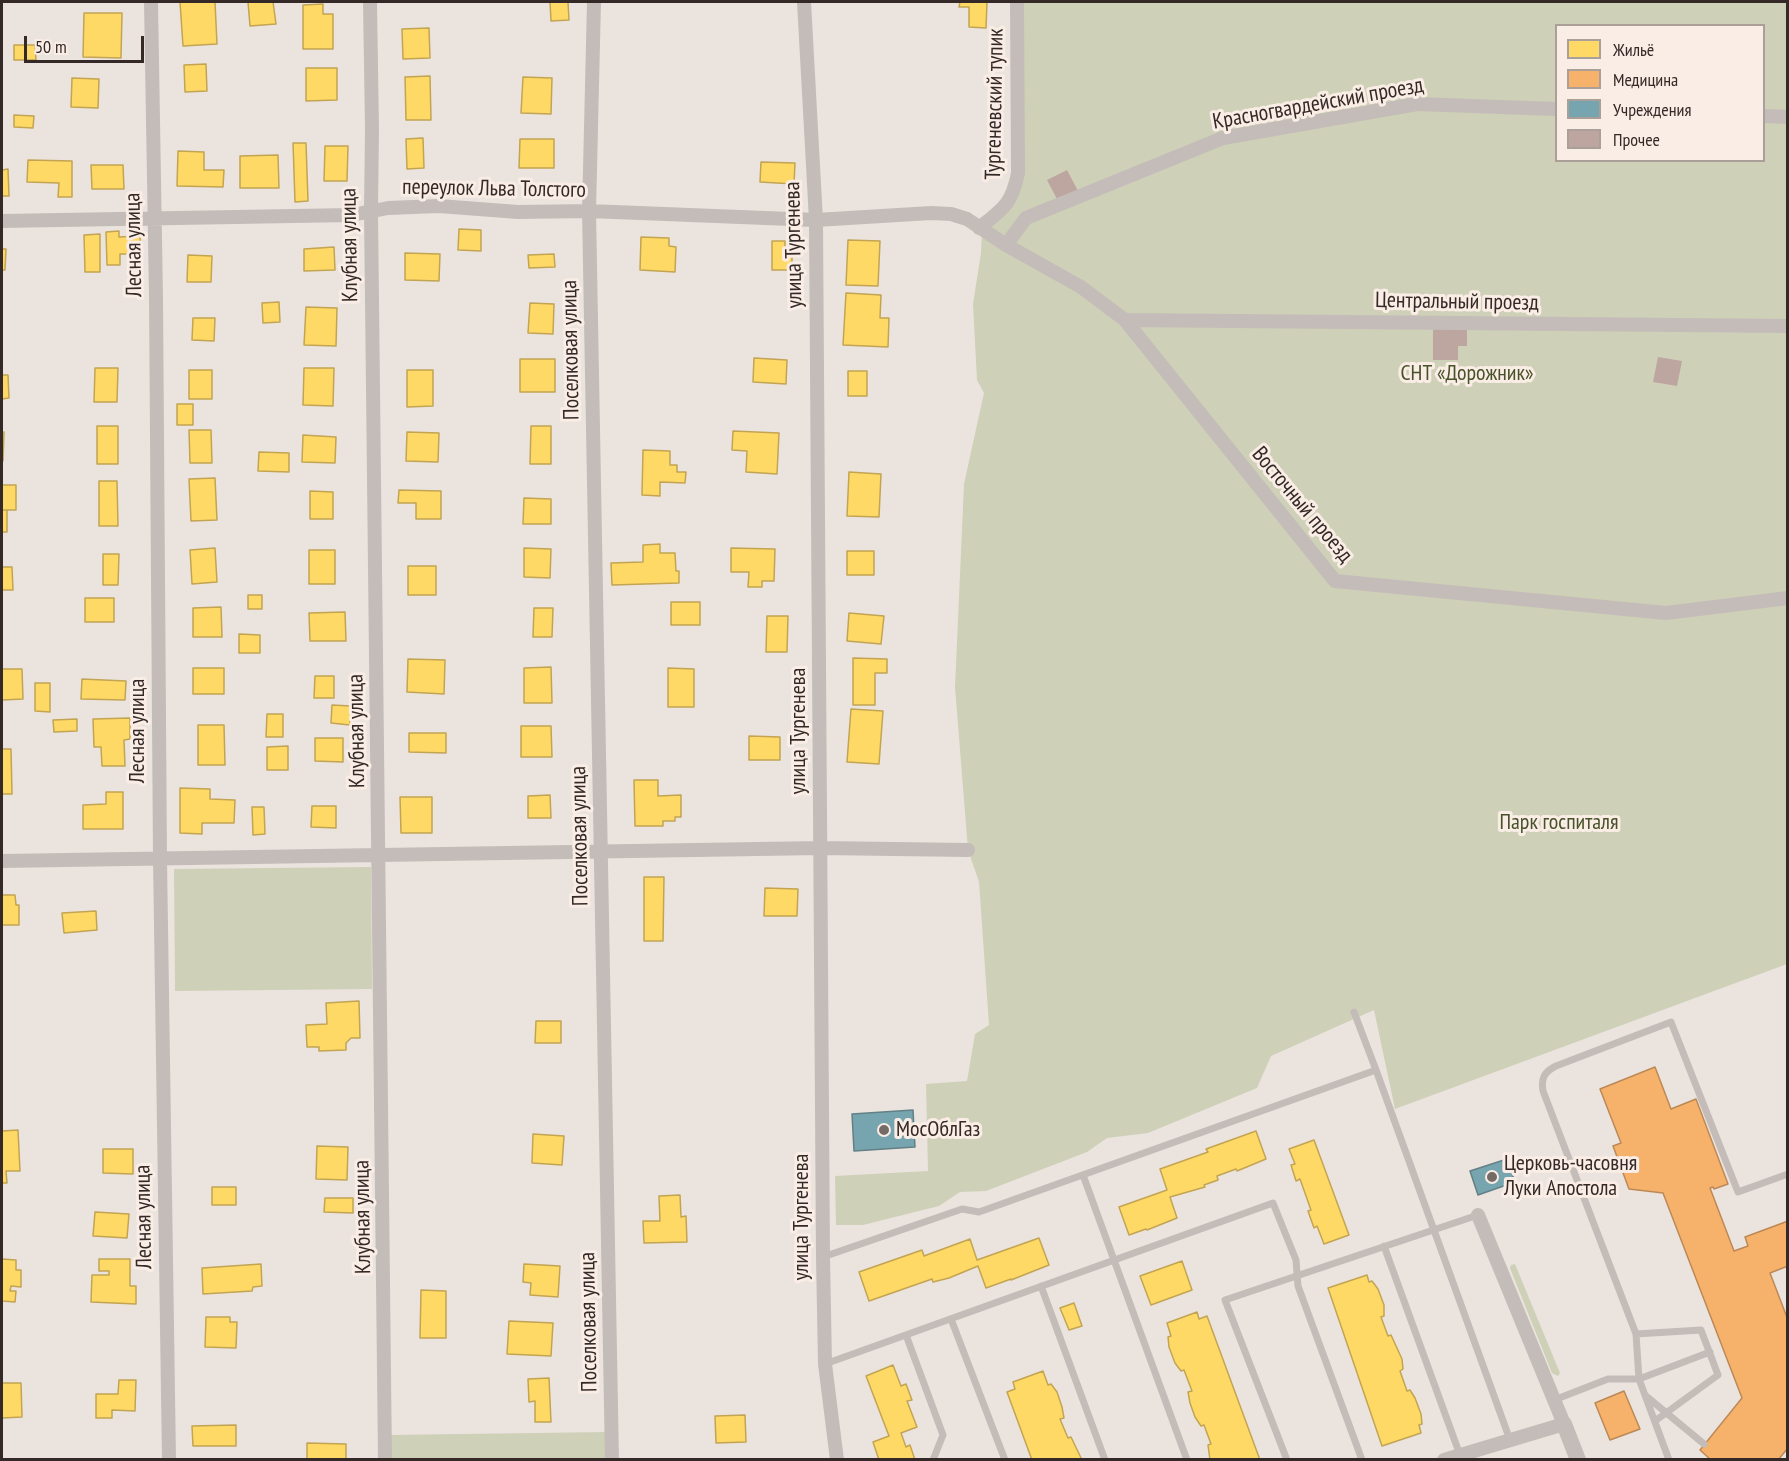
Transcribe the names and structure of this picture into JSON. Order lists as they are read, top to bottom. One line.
{"streets":{"street":["Тургеневский тупик","Красногвардейский проезд","переулок Льва Толстого","Лесная улица","Клубная улица","улица Тургенева","Центральный проезд","Поселковая улица","Восточный проезд"]},"crossings":[["Тургеневский тупик","переулок Льва Толстого"],["Тургеневский тупик","Восточный проезд"],["Красногвардейский проезд","Восточный проезд"],["переулок Льва Толстого","Лесная улица"],["переулок Льва Толстого","Клубная улица"],["переулок Льва Толстого","улица Тургенева"],["переулок Льва Толстого","Поселковая улица"],["переулок Льва Толстого","Восточный проезд"],["Центральный проезд","Восточный проезд"]],"parks":["СНТ «Дорожник»","Парк госпиталя"],"places":["МосОблГаз","Церковь-часовня Луки Апостола"],"legend":["Жильё","Медицина","Учреждения","Прочее"],"scale_bar":"50 m"}
